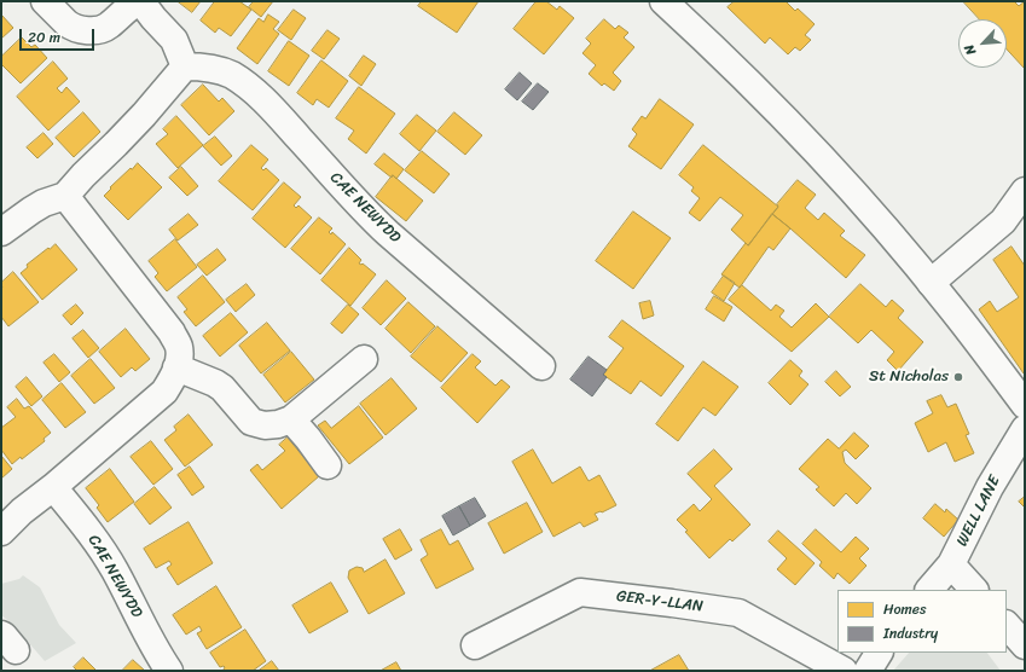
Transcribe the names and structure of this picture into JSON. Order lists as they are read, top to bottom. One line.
{"streets":{"street":["CAE NEWYDD","WELL LANE","GER-Y-LLAN"]},"places":["St Nicholas"],"legend":["Homes","Industry"],"scale_bar":"20 m","north":"bottom left"}
